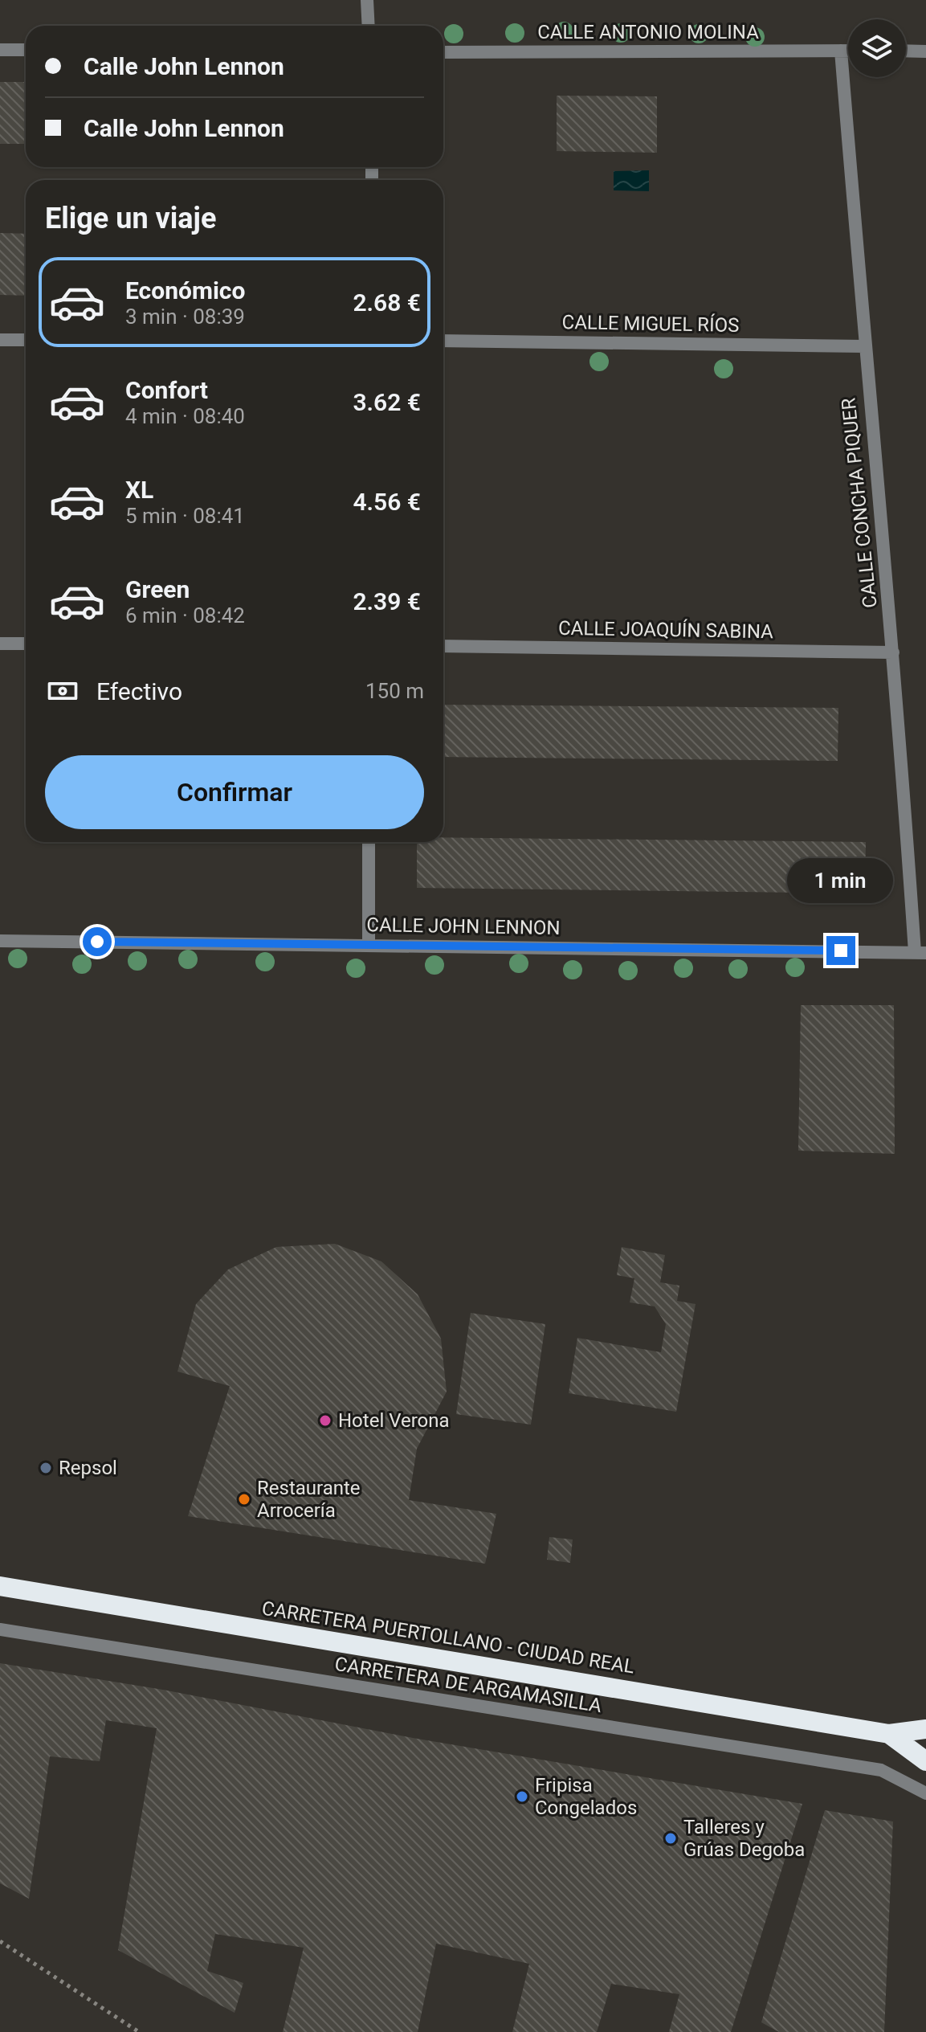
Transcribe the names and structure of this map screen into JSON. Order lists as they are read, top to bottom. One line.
{"streets":{"highway":["CARRETERA PUERTOLLANO - CIUDAD REAL"],"street":["CALLE ANTONIO MOLINA","CALLE MIGUEL RÍOS","CALLE CONCHA PIQUER","CALLE JOAQUÍN SABINA","CALLE JOHN LENNON","CARRETERA DE ARGAMASILLA"]},"crossings":[["CALLE ANTONIO MOLINA","CALLE CONCHA PIQUER"],["CALLE MIGUEL RÍOS","CALLE CONCHA PIQUER"],["CALLE CONCHA PIQUER","CALLE JOAQUÍN SABINA"],["CALLE CONCHA PIQUER","CALLE JOHN LENNON"]],"places":["Hotel Verona","Repsol","Restaurante Arrocería","Fripisa Congelados","Talleres y Grúas Degoba"],"page":{"banner":["Calle John Lennon","Calle John Lennon"],"heading":"Elige un viaje","list":[{"name":"Económico","note":"3 min · 08:39","value":"2.68 €"},{"name":"Confort","note":"4 min · 08:40","value":"3.62 €"},{"name":"XL","note":"5 min · 08:41","value":"4.56 €"},{"name":"Green","note":"6 min · 08:42","value":"2.39 €"}],"pay":["Efectivo","150 m"],"buttons":"Confirmar","bubble":"1 min"}}
